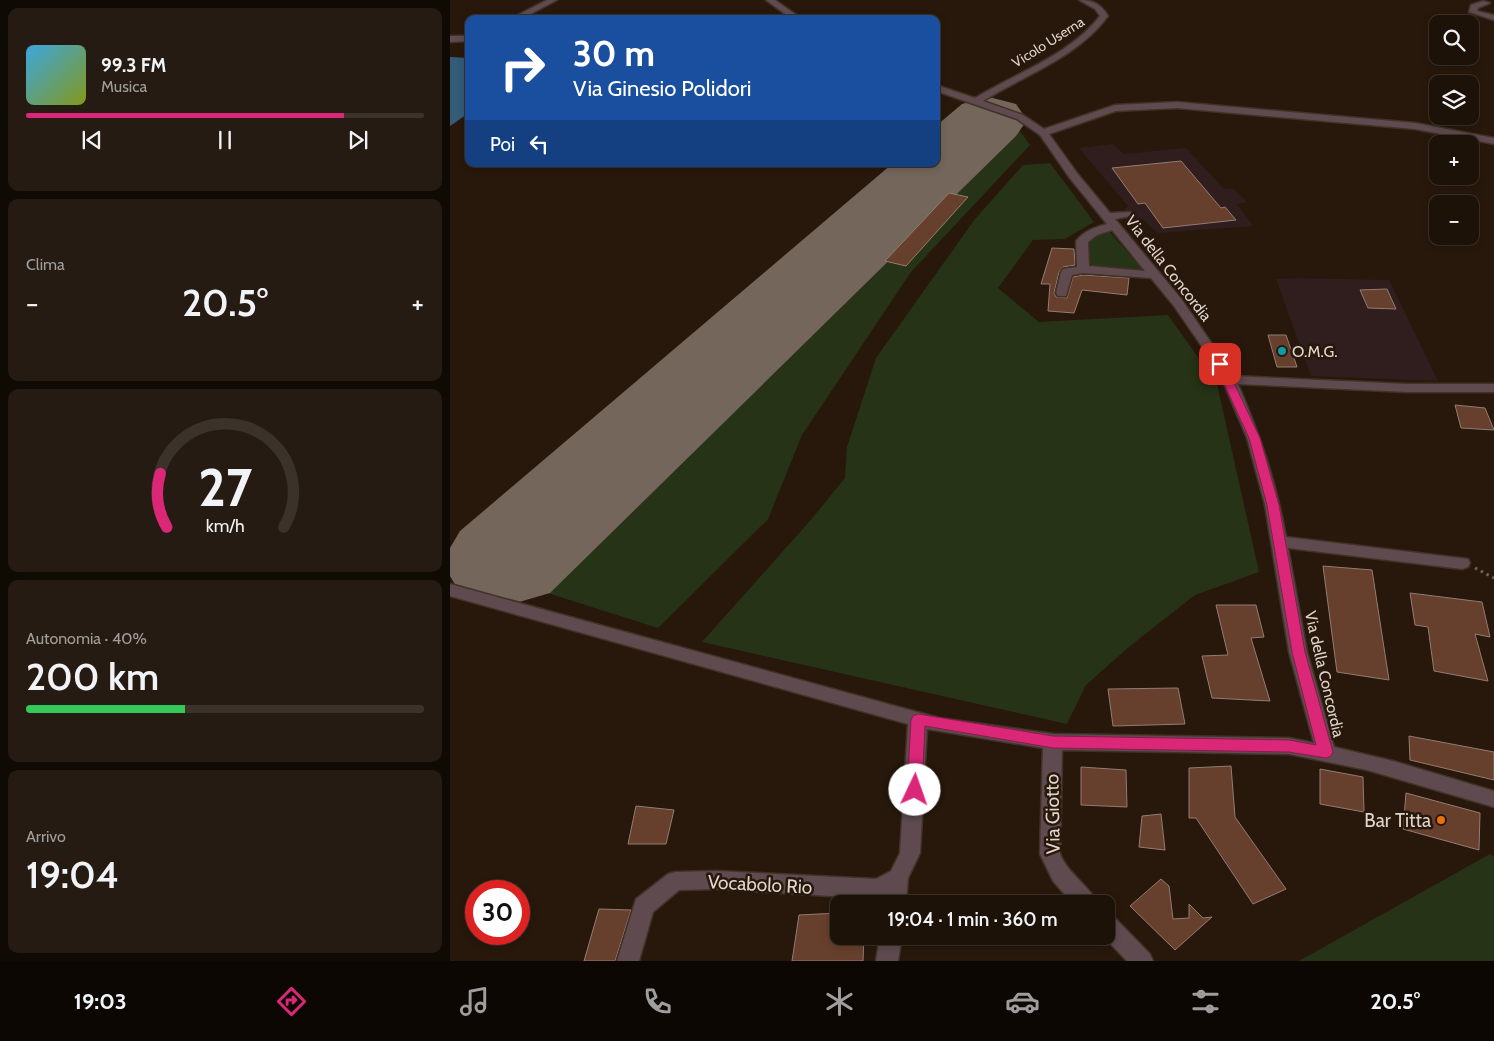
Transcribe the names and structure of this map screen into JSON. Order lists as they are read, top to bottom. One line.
{"streets":{"street":["Vicolo Userna","Via della Concordia","Via Giotto","Vocabolo Rio"]},"crossings":[["Vicolo Userna","Via della Concordia"]],"places":["O.M.G.","Bar Titta"],"page":{"map_buttons":["+","−"],"turn":["30 m","Via Ginesio Polidori"],"song":["99.3 FM","Musica"],"then":"Poi","tile":["Clima",["Autonomia · 40%","200 km"],["Arrivo","19:04"]],"heat":["−","20.5°","+"],"limit":"30","trip":"19:04 · 1 min · 360 m","tabs":["19:03","20.5°"],"gauge":["27","km/h"]}}
